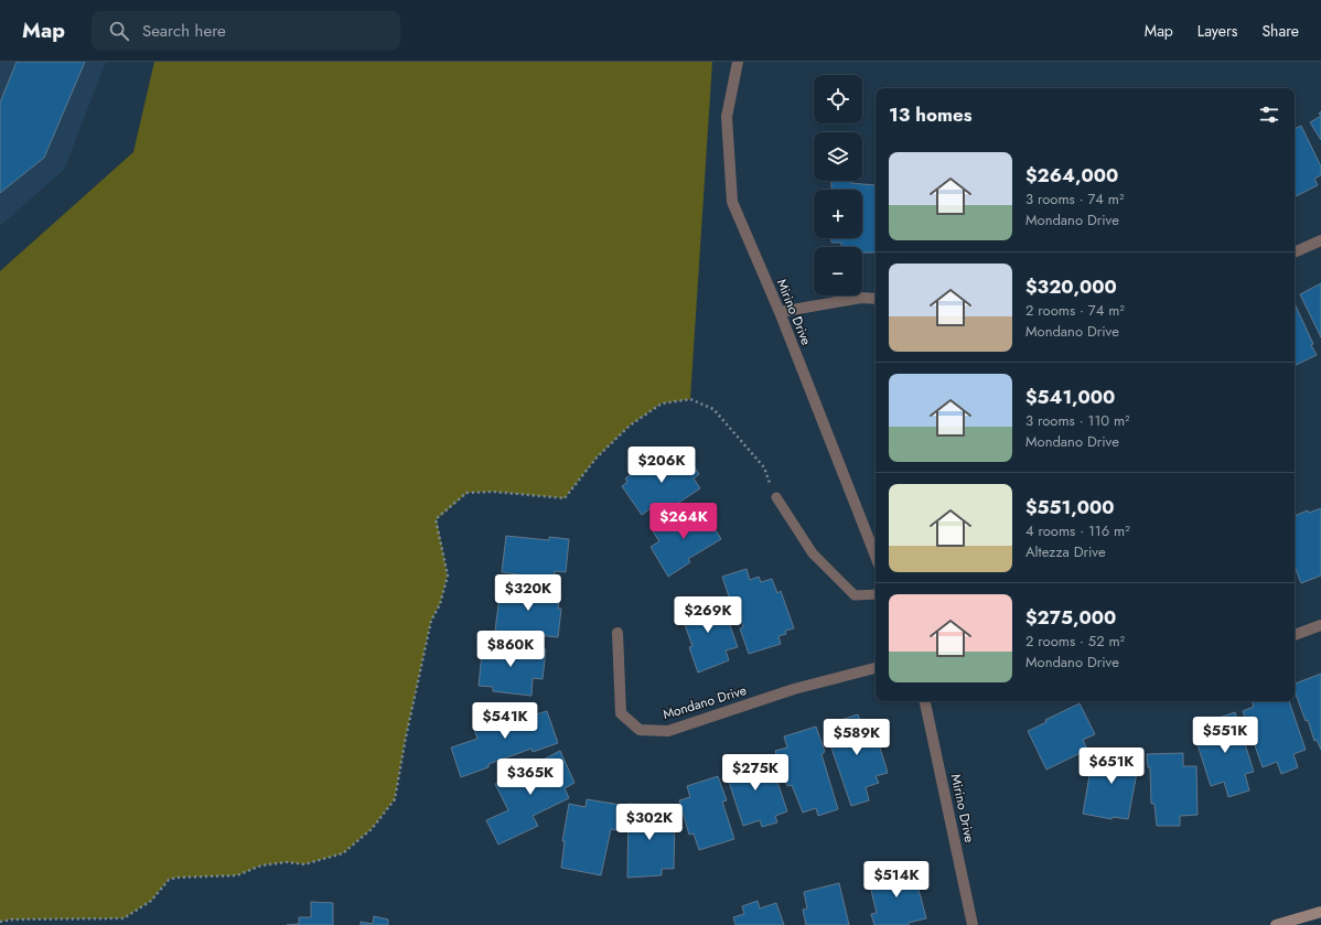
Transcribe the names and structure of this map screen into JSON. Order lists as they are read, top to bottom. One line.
{"streets":{"street":["Mirino Drive","Mondano Drive"]},"page":{"header":"Map","search":"Search here","nav":["Map","Layers","Share"],"map_buttons":["+","−"],"heading":"13 homes","list":[{"name":"$264,000","note":"3 rooms · 74 m² · Mondano Drive"},{"name":"$320,000","note":"2 rooms · 74 m² · Mondano Drive"},{"name":"$541,000","note":"3 rooms · 110 m² · Mondano Drive"},{"name":"$551,000","note":"4 rooms · 116 m² · Altezza Drive"},{"name":"$275,000","note":"2 rooms · 52 m² · Mondano Drive"}],"price":["$206K","$264K","$320K","$269K","$860K","$541K","$551K","$589K","$651K","$275K","$365K","$302K","$514K"]}}
